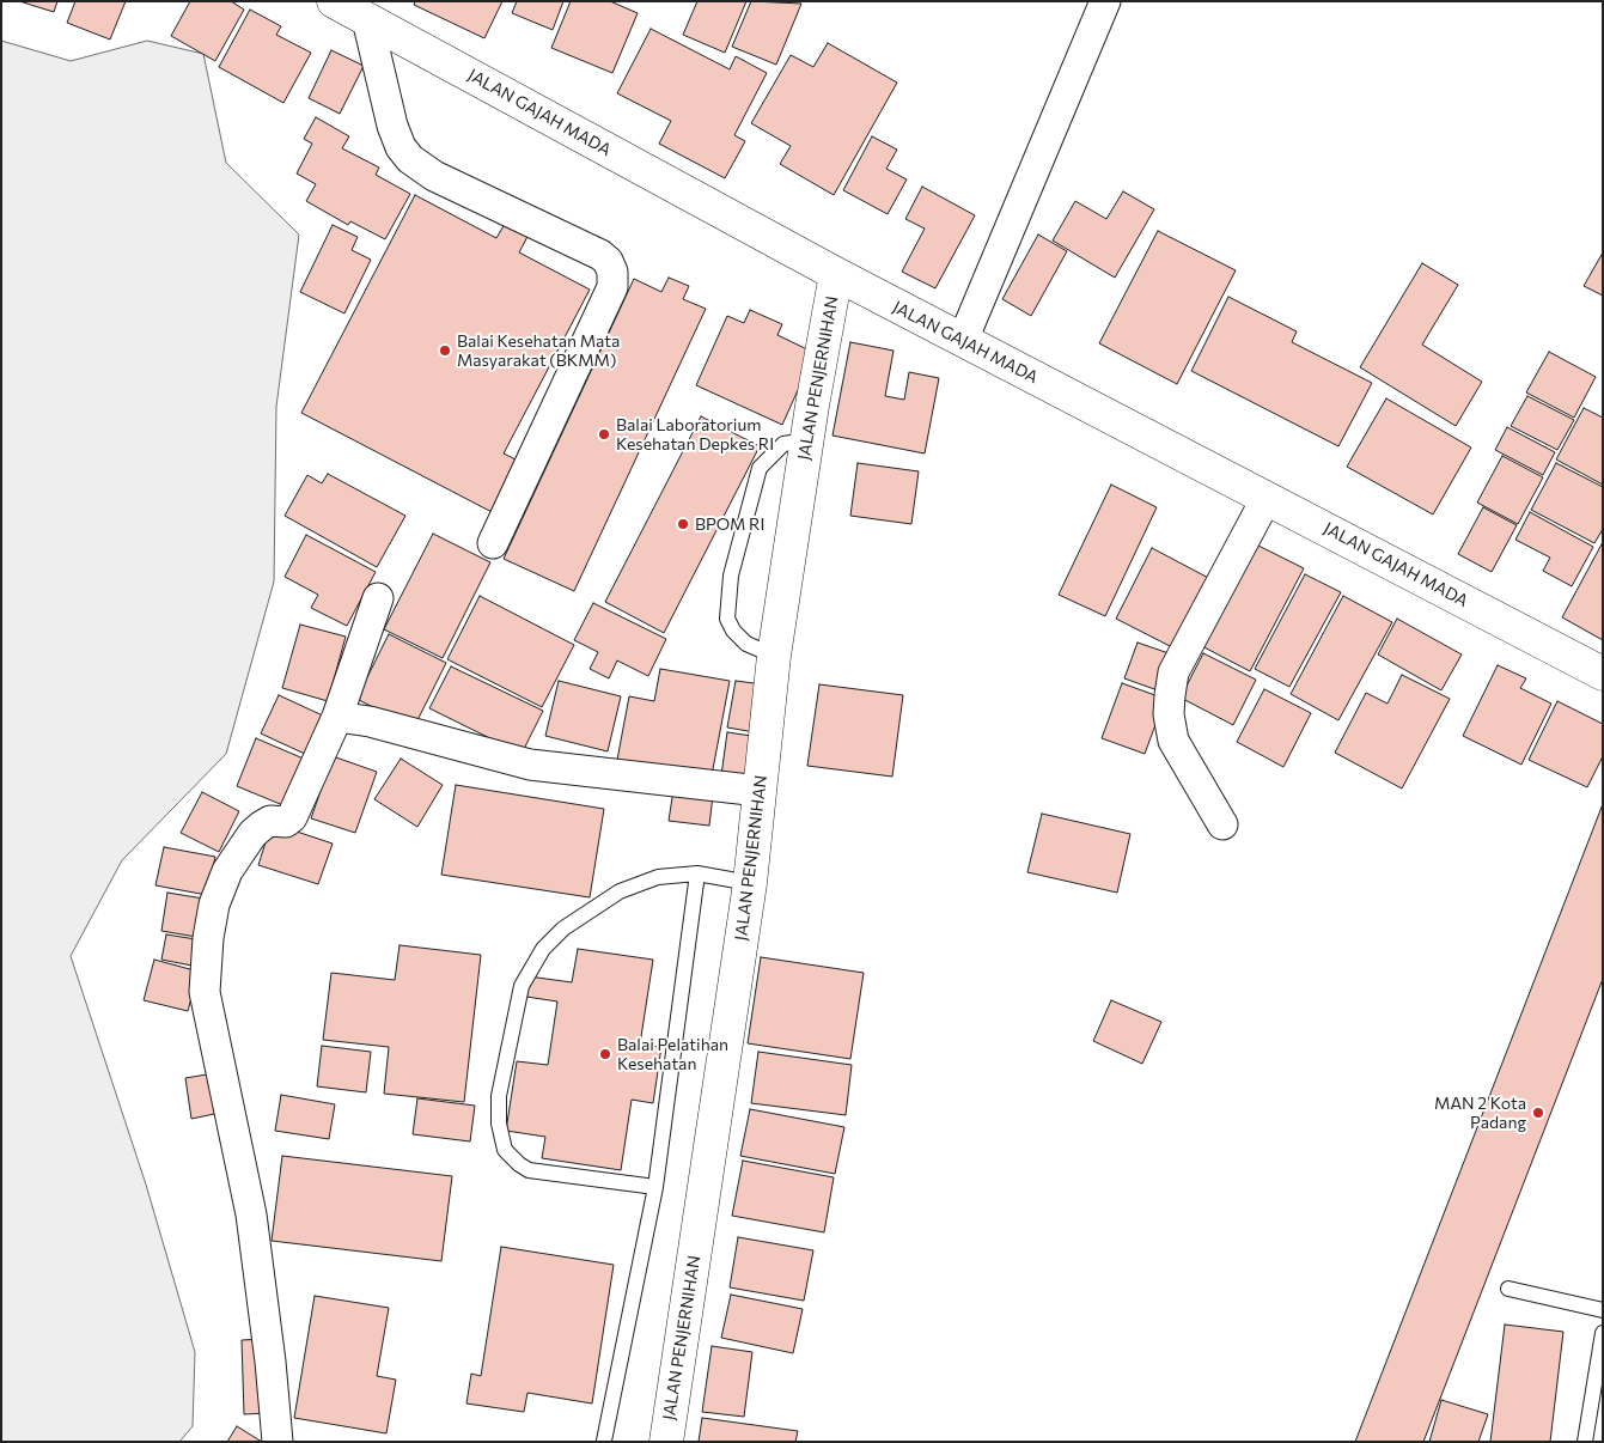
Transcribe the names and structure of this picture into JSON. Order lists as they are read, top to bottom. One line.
{"streets":{"main road":["JALAN GAJAH MADA","JALAN PENJERNIHAN"]},"crossings":[["JALAN GAJAH MADA","JALAN PENJERNIHAN"]],"places":["Balai Kesehatan Mata Masyarakat (BKMM)","Balai Laboratorium Kesehatan Depkes RI","BPOM RI","Balai Pelatihan Kesehatan","MAN 2 Kota Padang"]}
